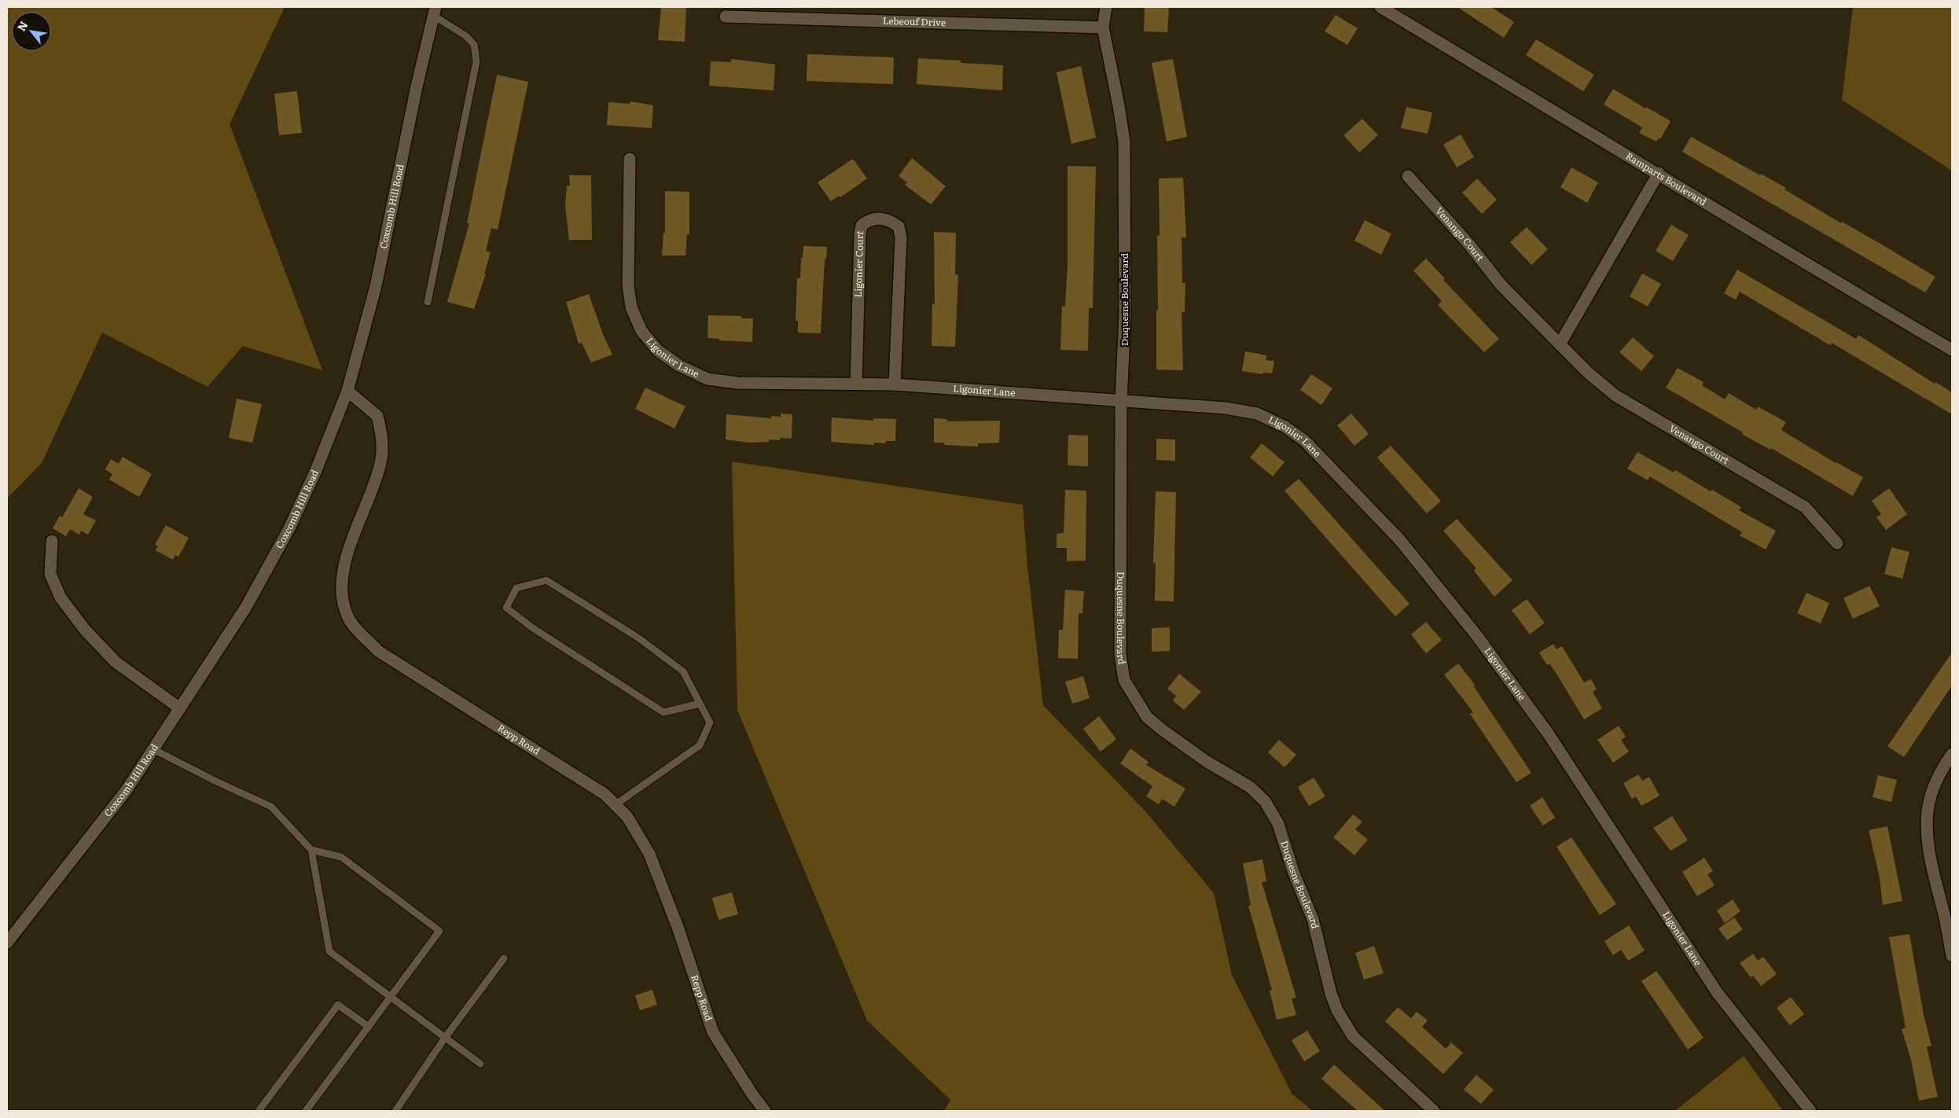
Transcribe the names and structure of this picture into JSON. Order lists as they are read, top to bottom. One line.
{"streets":{"street":["Lebeouf Drive","Ramparts Boulevard","Coxcomb Hill Road","Venango Court","Ligonier Court","Duquesne Boulevard","Ligonier Lane","Repp Road"]},"crossings":[["Lebeouf Drive","Duquesne Boulevard"],["Coxcomb Hill Road","Repp Road"],["Ligonier Court","Ligonier Lane"],["Duquesne Boulevard","Ligonier Lane"]],"north":"top left"}
